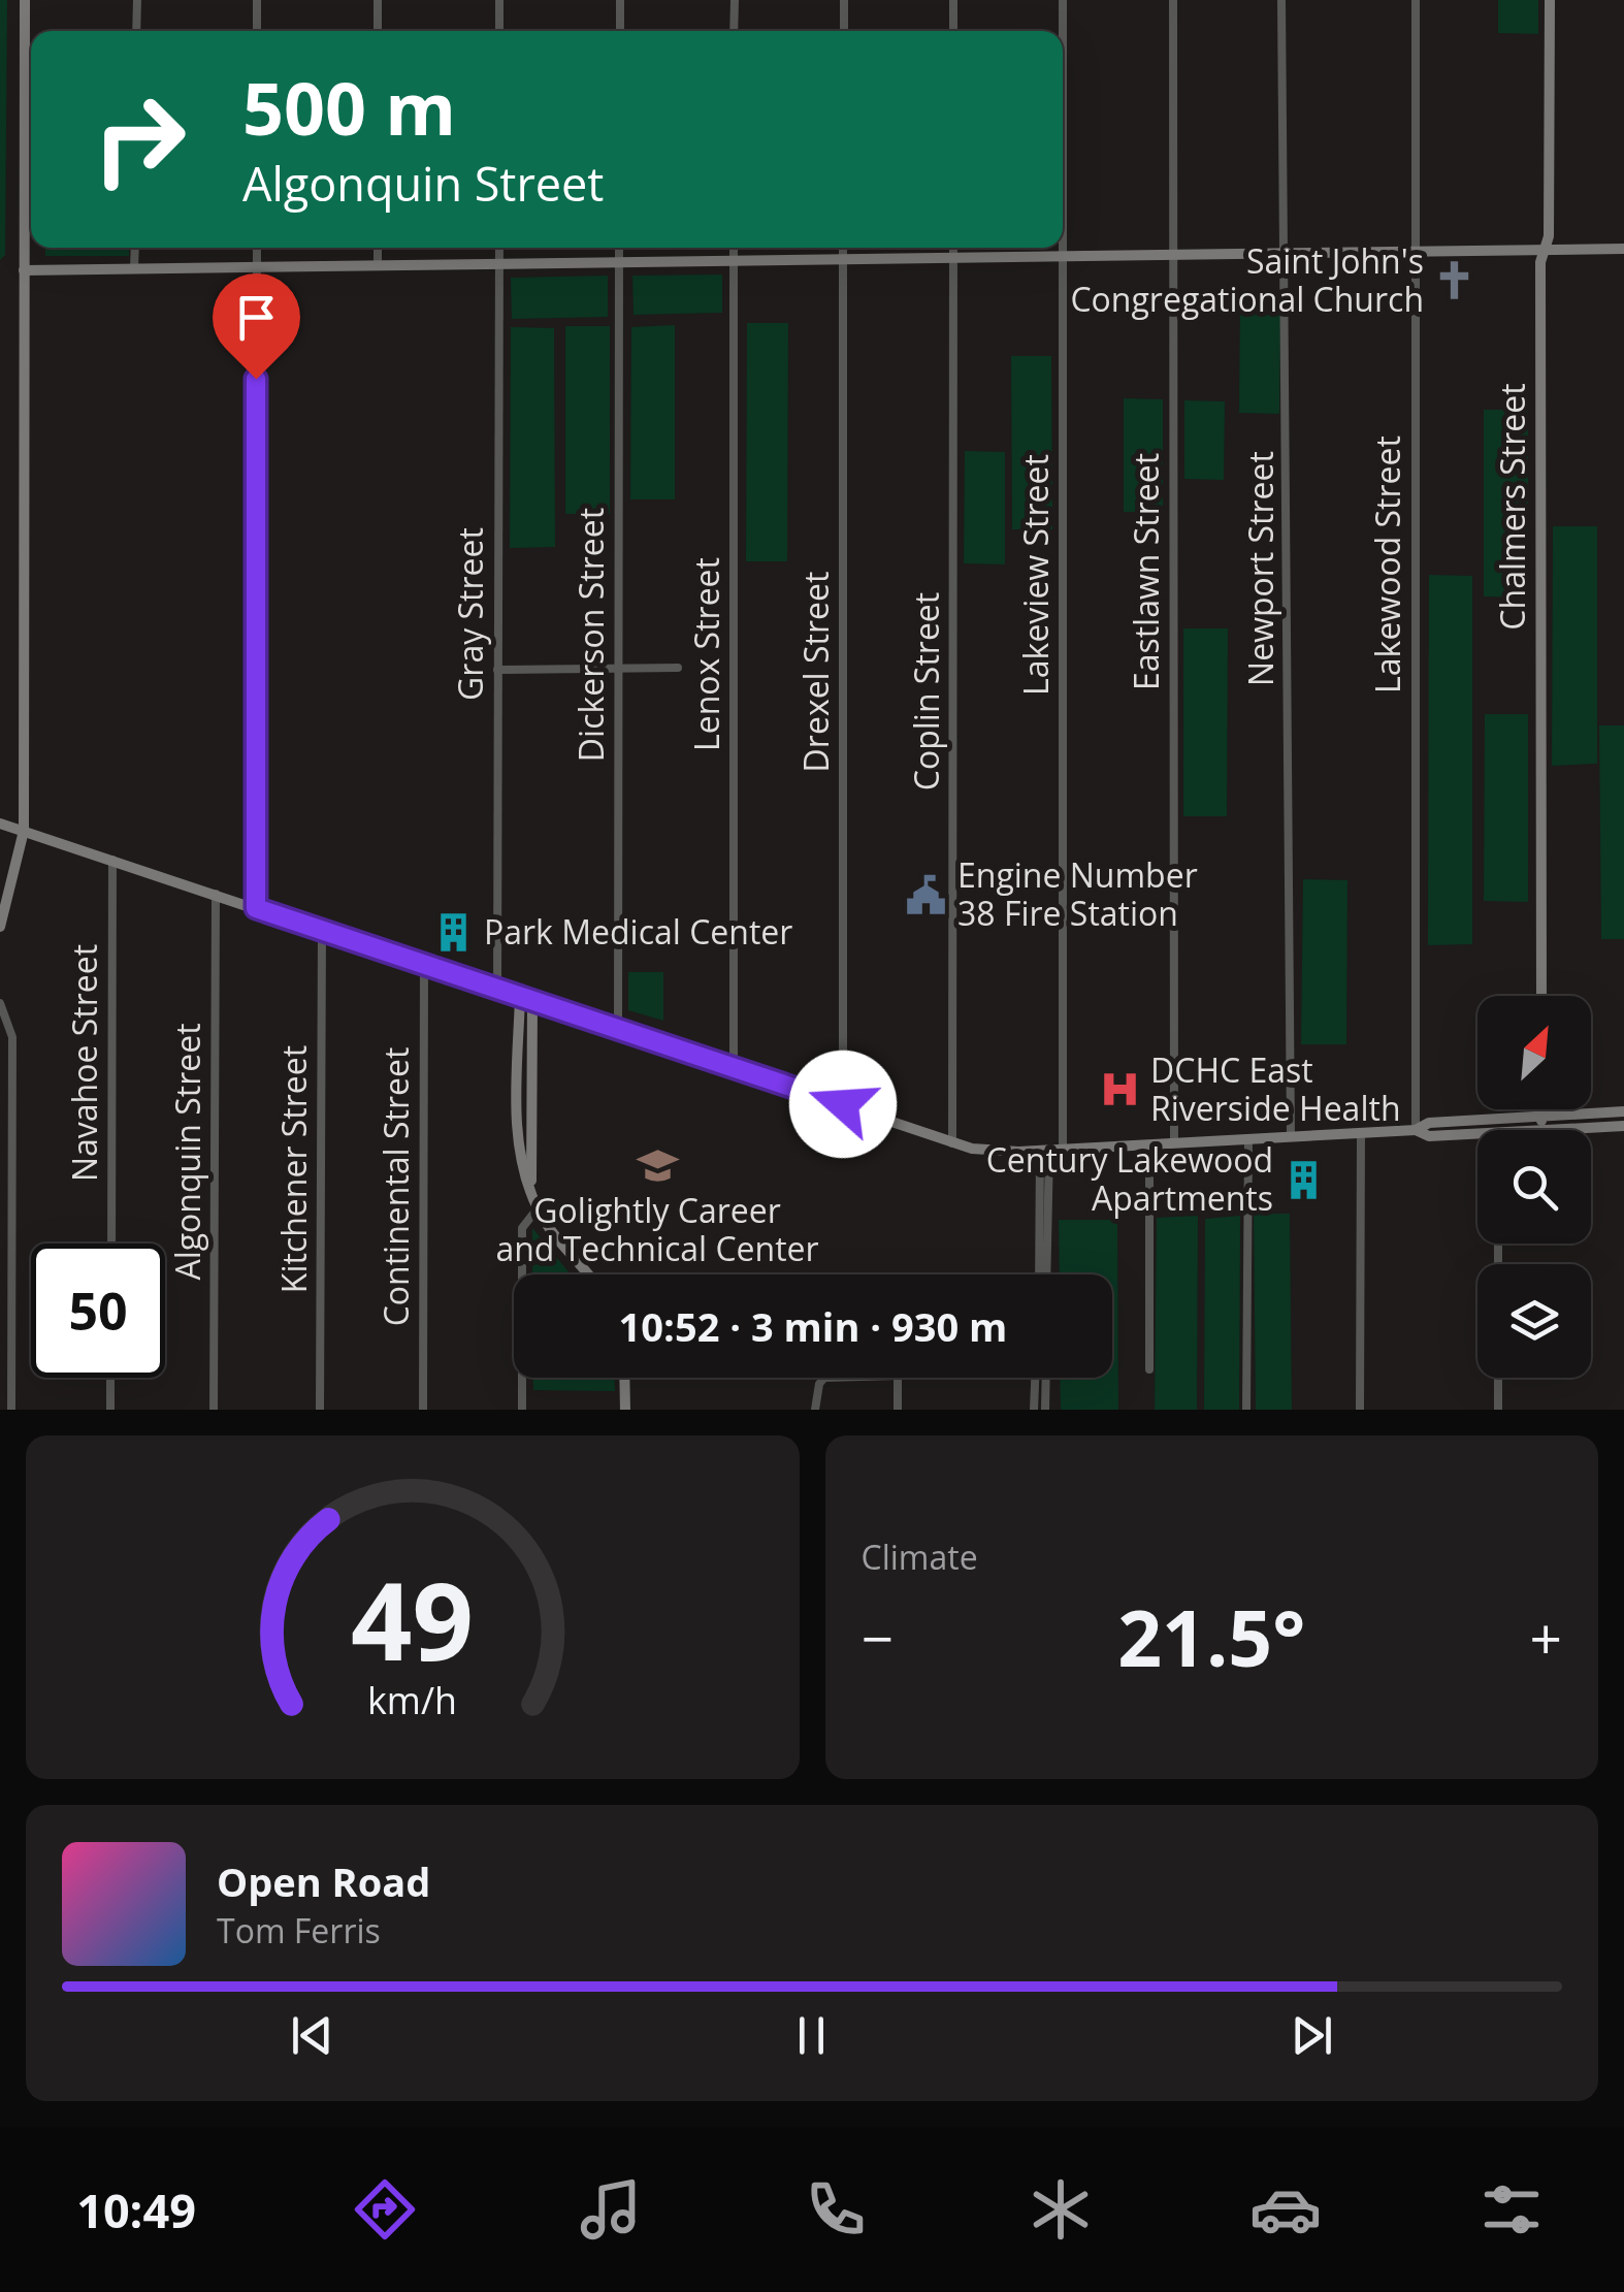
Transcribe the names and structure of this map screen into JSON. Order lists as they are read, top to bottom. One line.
{"streets":{"street":["Chalmers Street","Lakewood Street","Newport Street","Eastlawn Street","Lakeview Street","Gray Street","Dickerson Street","Lenox Street","Drexel Street","Coplin Street","Navahoe Street","Algonquin Street","Kitchener Street","Continental Street"]},"places":{"church":["Saint John's Congregational Church"],"public building":["Engine Number 38 Fire Station"],"building":["Park Medical Center","Century Lakewood Apartments"],"hospital":["DCHC East Riverside Health"],"school or university":["Golightly Career and Technical Center"]},"north":"top right","page":{"turn":["500 m","Algonquin Street"],"limit":"50","trip":"10:52 · 3 min · 930 m","tile":"Climate","heat":["−","21.5°","+"],"song":["Open Road","Tom Ferris"],"tabs":"10:49","gauge":["49","km/h"]}}
